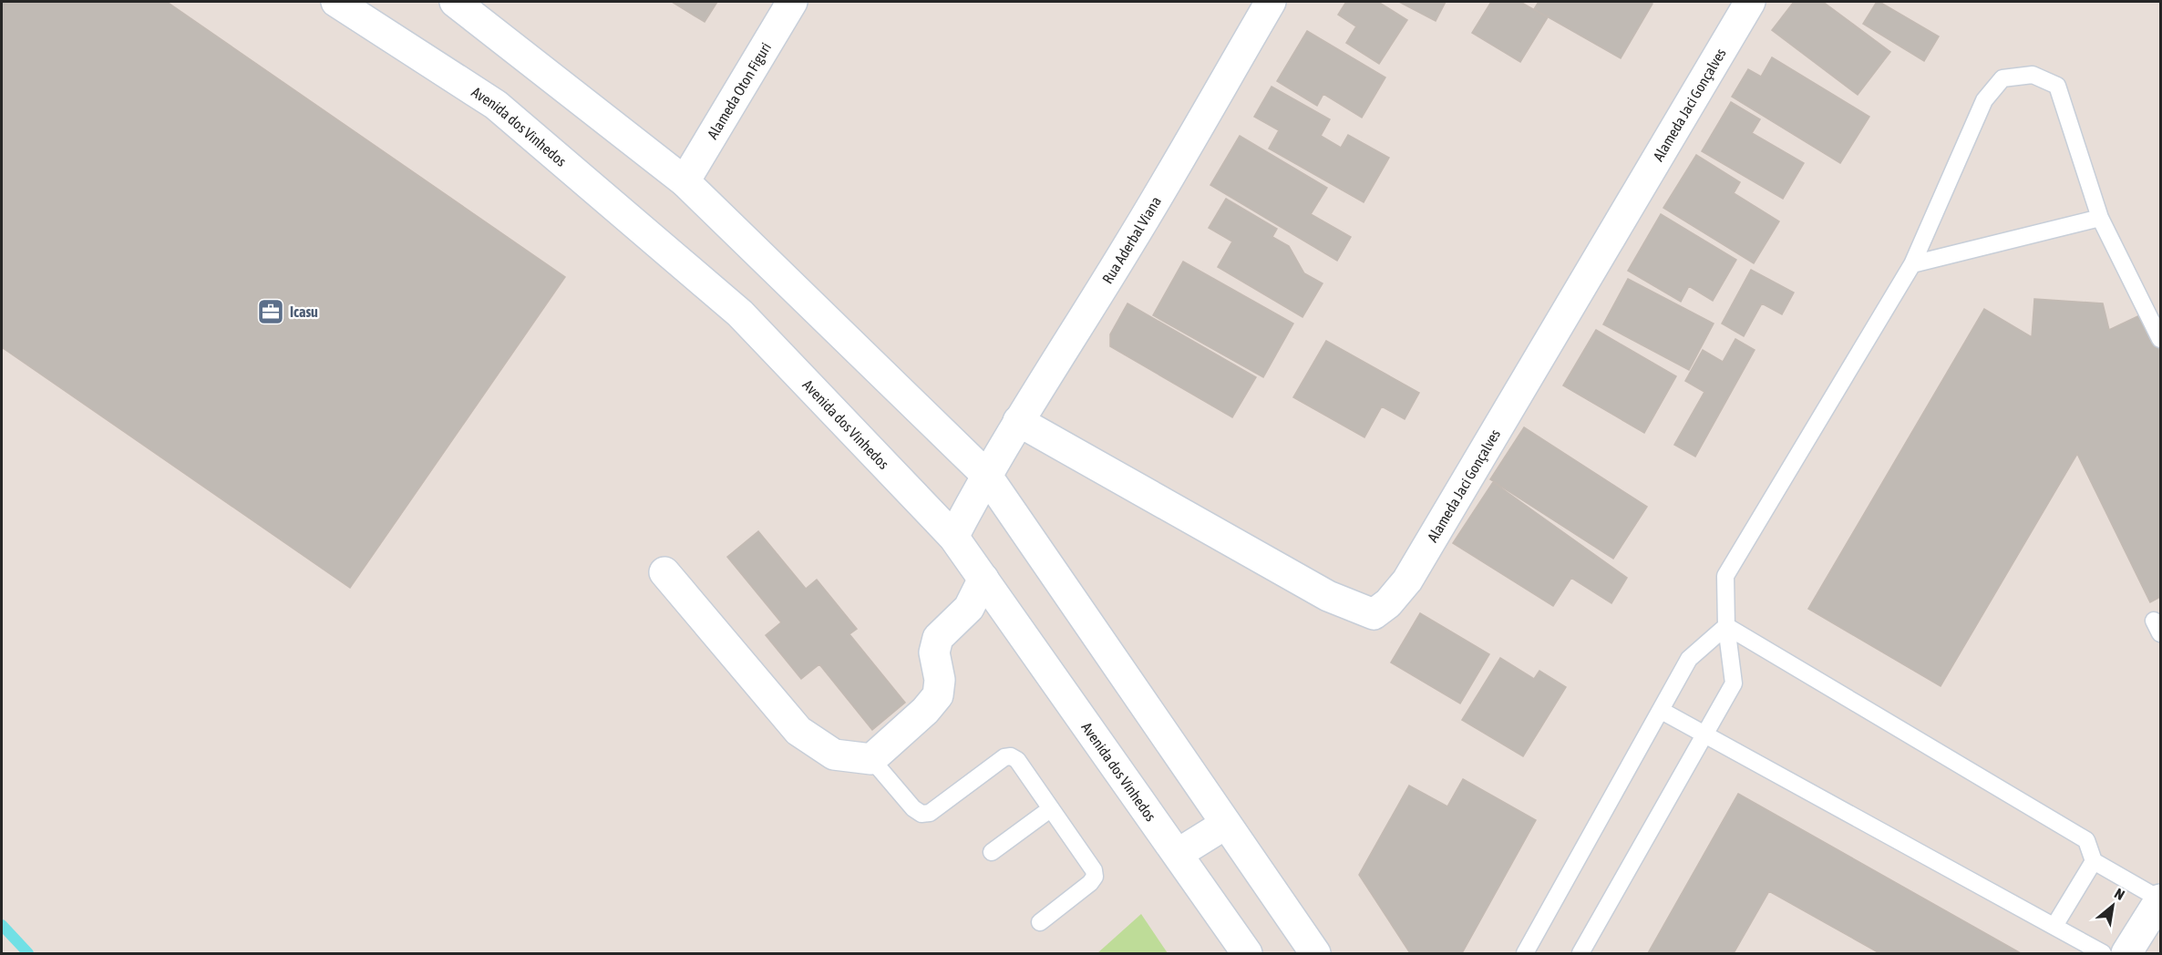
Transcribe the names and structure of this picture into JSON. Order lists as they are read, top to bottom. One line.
{"streets":{"main road":["Alameda Oton Figuri","Alameda Jaci Gonçalves","Avenida dos Vinhedos","Rua Aderbal Viana"]},"crossings":[["Alameda Jaci Gonçalves","Rua Aderbal Viana"],["Avenida dos Vinhedos","Rua Aderbal Viana"]],"places":{"office":["Icasu"]},"north":"top right"}
